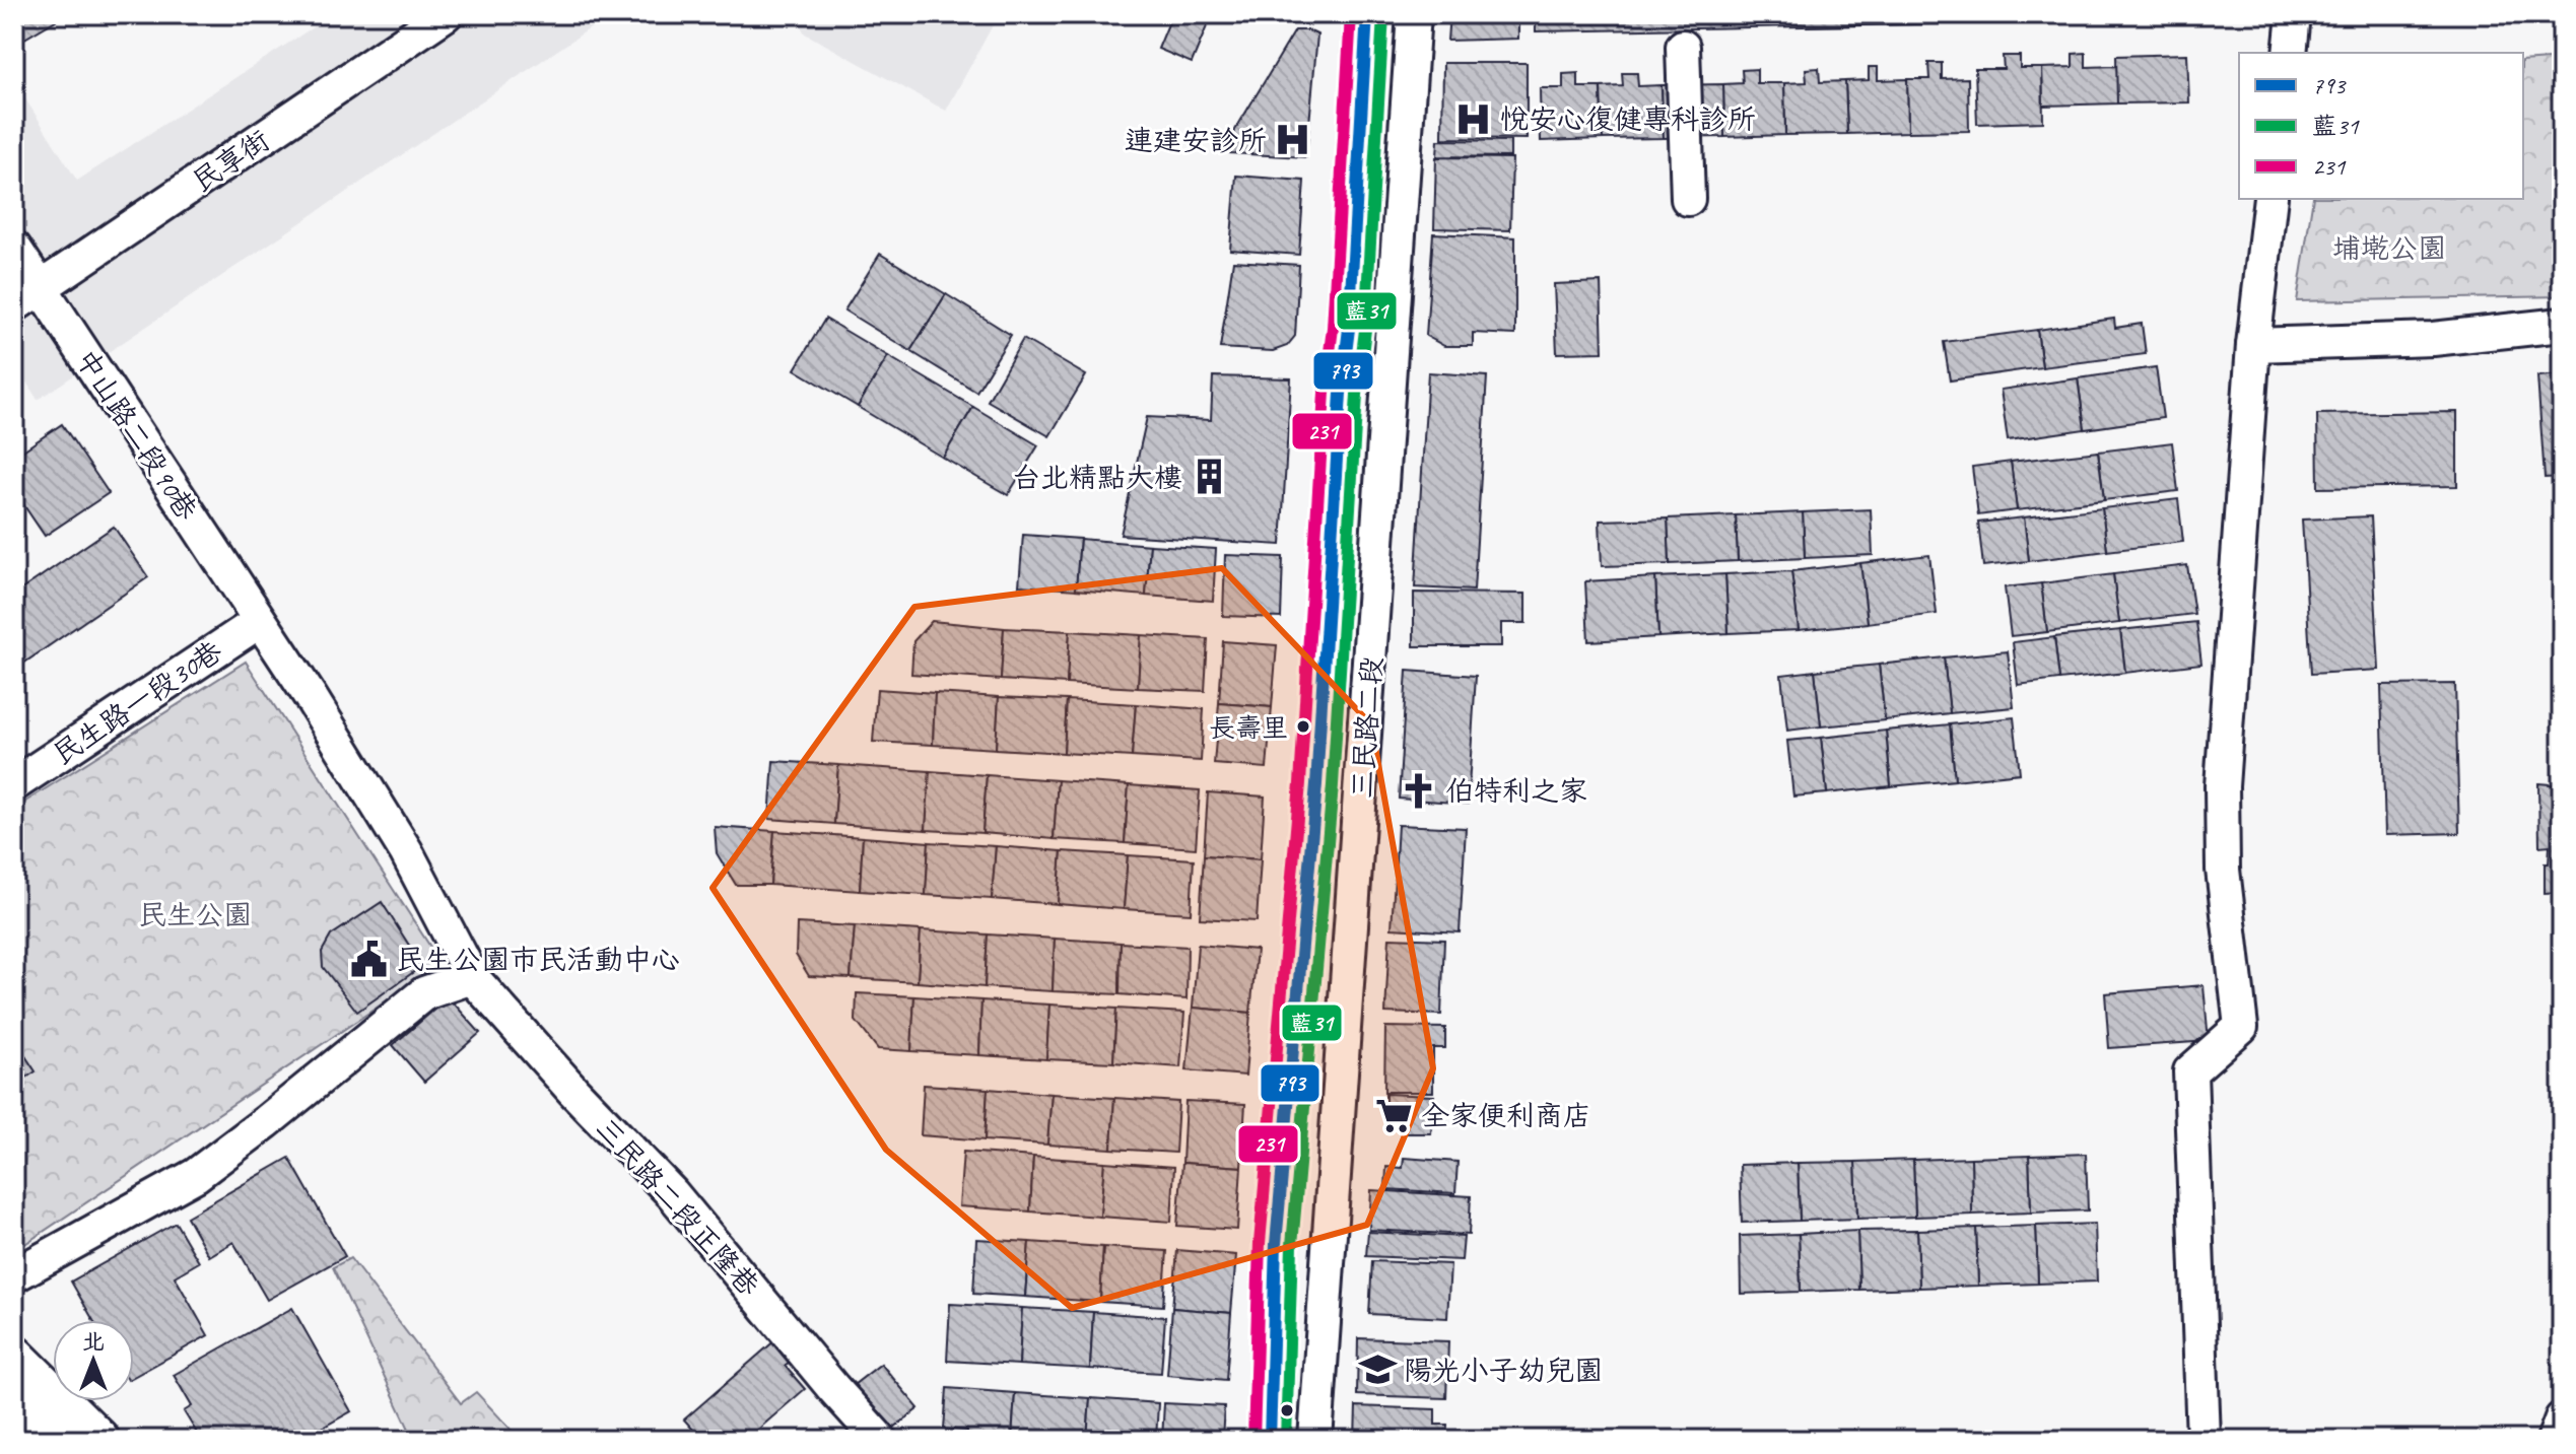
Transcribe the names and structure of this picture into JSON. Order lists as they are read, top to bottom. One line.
{"streets":{"street":["民享街","中山路二段90巷","民生路一段30巷","三民路二段","三民路二段正隆巷"]},"crossings":[["民享街","中山路二段90巷"],["中山路二段90巷","民生路一段30巷"],["中山路二段90巷","三民路二段正隆巷"],["民生路一段30巷","三民路二段正隆巷"]],"parks":["埔墘公園","民生公園"],"places":{"hospital":["悅安心復健專科診所","連建安診所"],"building":["台北精點大樓"],"other":["長壽里"],"church":["伯特利之家"],"public building":["民生公園市民活動中心"],"supermarket":["全家便利商店"],"school or university":["陽光小子幼兒園"]},"lines":["transit line 793","transit line 231","transit line 藍31"],"legend":["793","藍31","231"],"north":"top"}
